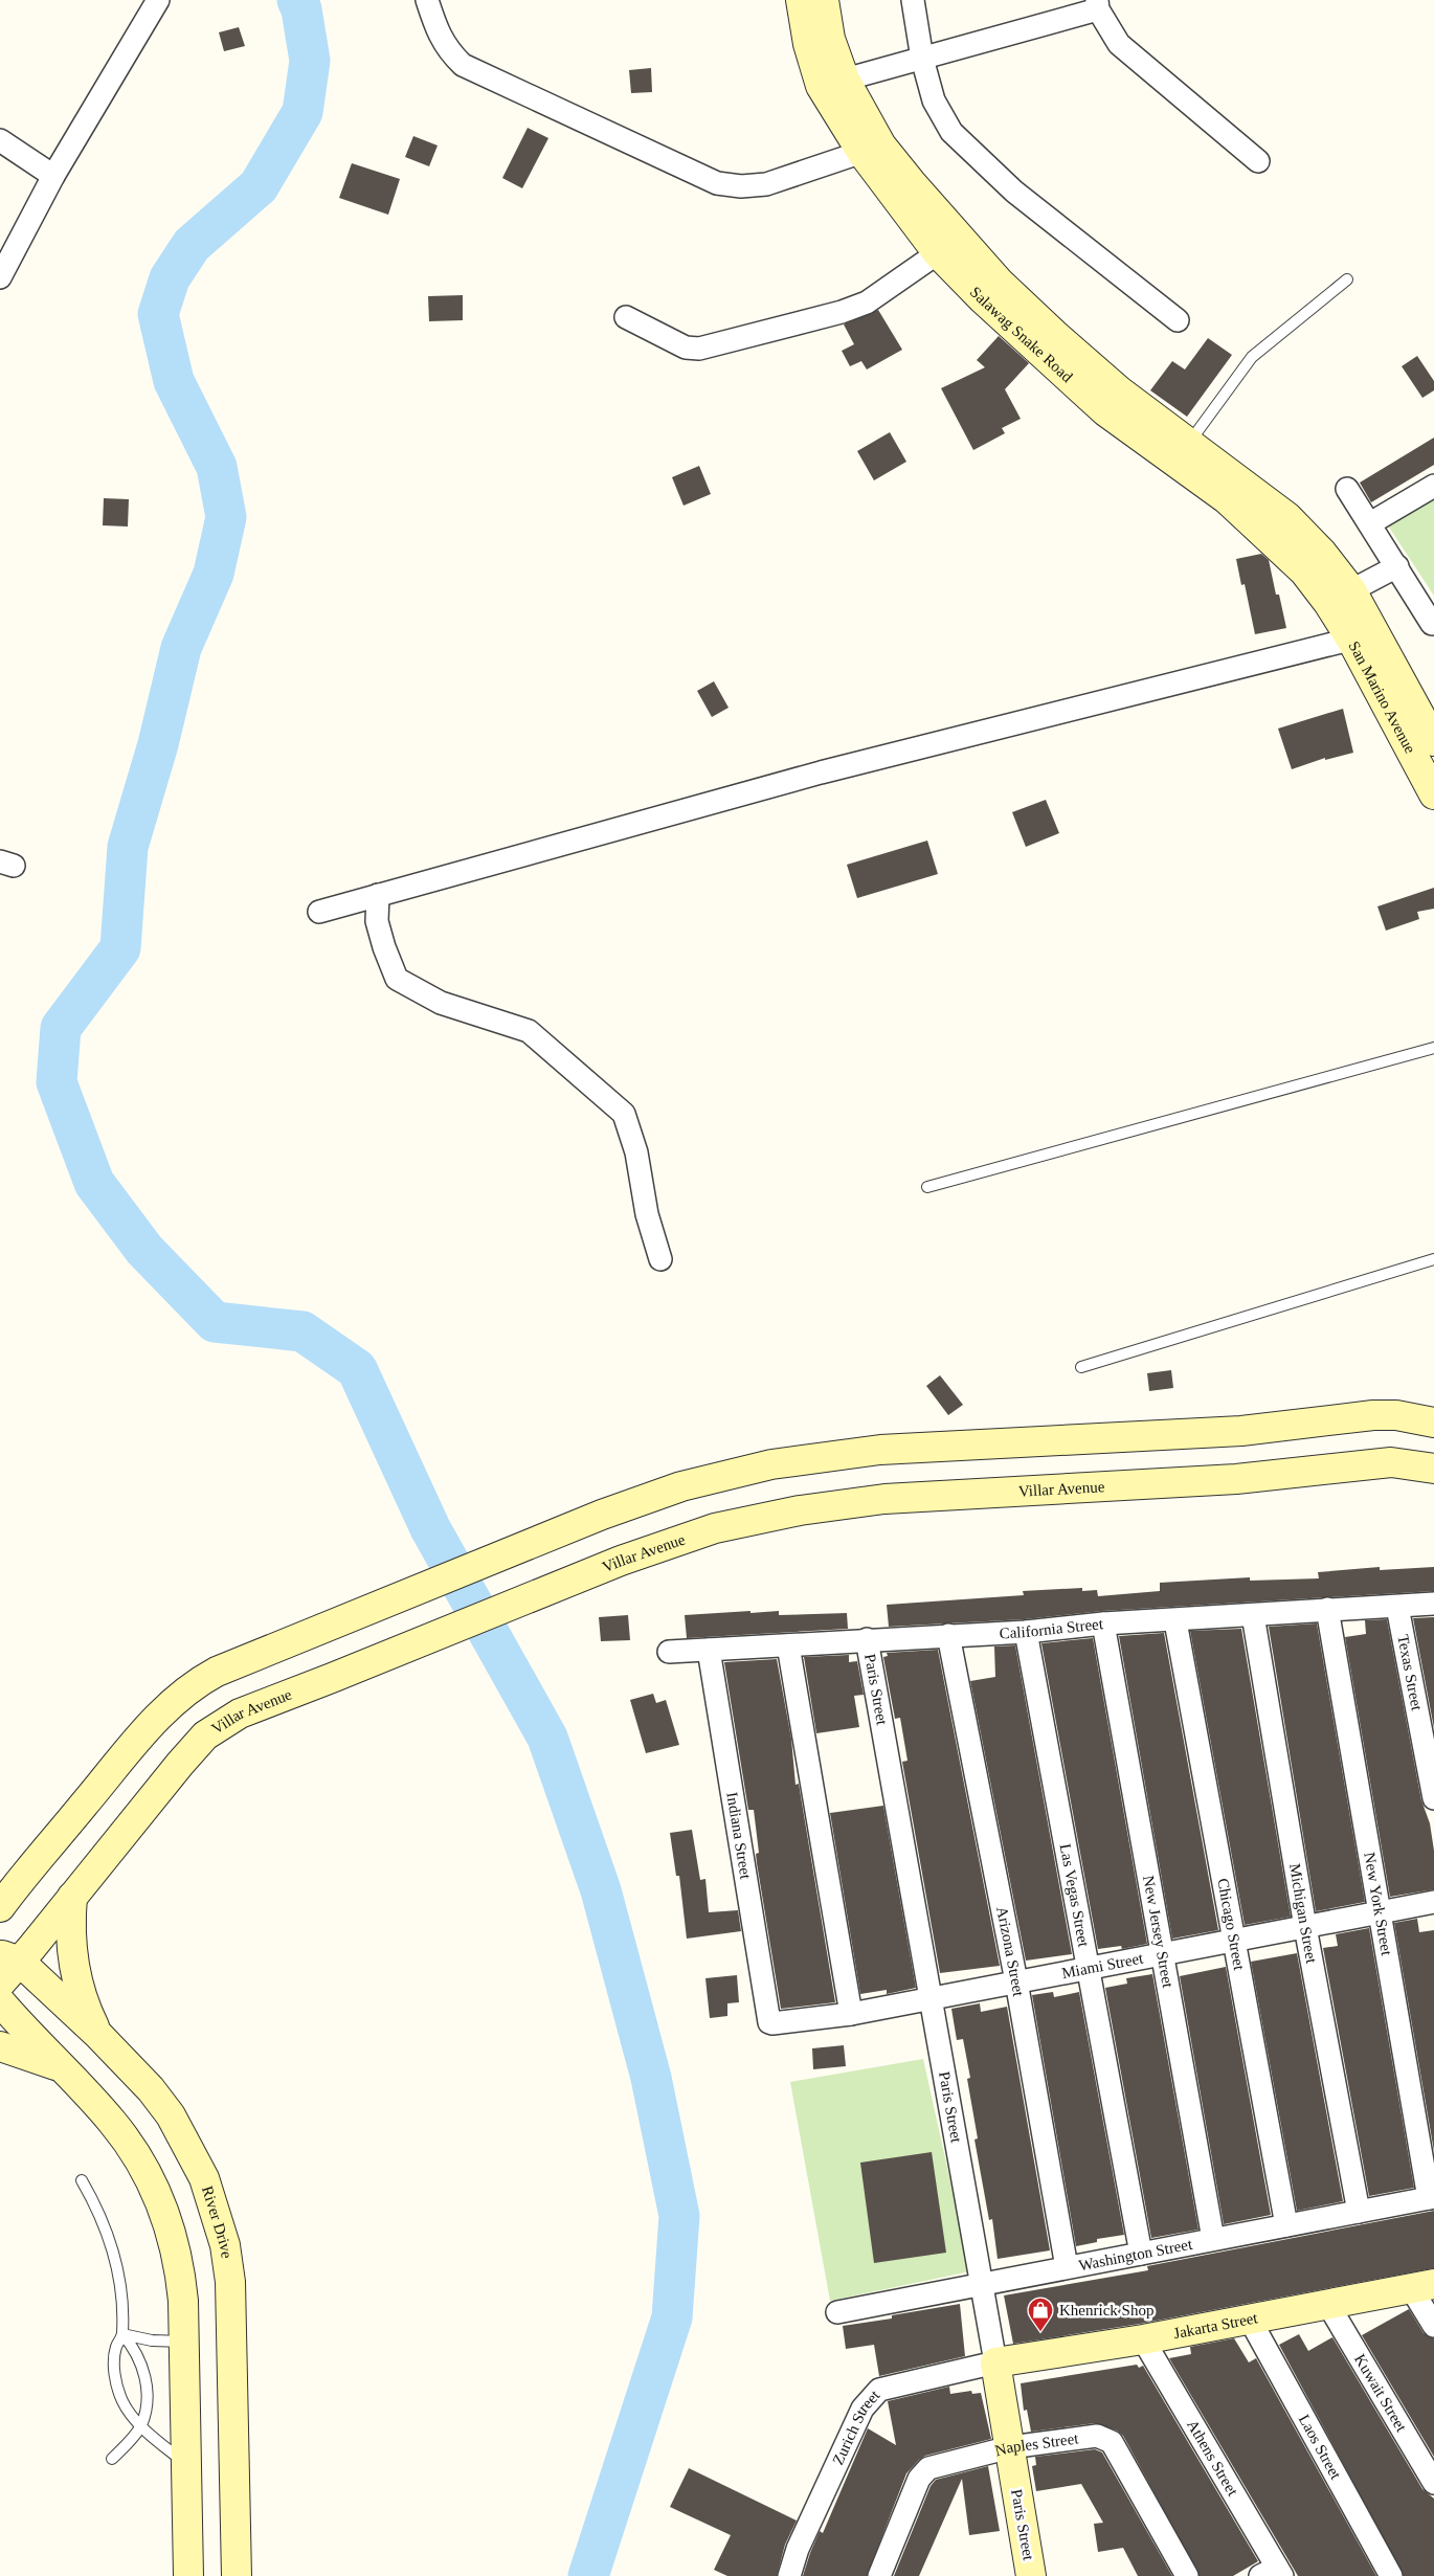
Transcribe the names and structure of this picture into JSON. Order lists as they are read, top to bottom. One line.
{"streets":{"main road":["Salawag Snake Road","San Marino Avenue","Villar Avenue","Paris Street","River Drive","Jakarta Street"],"street":["California Street","Texas Street","Indiana Street","Las Vegas Street","New York Street","Michigan Street","Chicago Street","New Jersey Street","Arizona Street","Miami Street","Washington Street","Kuwait Street","Zurich Street","Naples Street","Laos Street","Athens Street"]},"crossings":[["Salawag Snake Road","San Marino Avenue"],["Villar Avenue","River Drive"],["California Street","Texas Street"],["California Street","Paris Street"],["California Street","Indiana Street"],["California Street","Las Vegas Street"],["California Street","New York Street"],["California Street","Michigan Street"],["California Street","Chicago Street"],["California Street","New Jersey Street"],["California Street","Arizona Street"],["Paris Street","Miami Street"],["Paris Street","Washington Street"],["Paris Street","Jakarta Street"],["Paris Street","Zurich Street"],["Paris Street","Naples Street"],["Indiana Street","Miami Street"],["Las Vegas Street","Miami Street"],["Las Vegas Street","Washington Street"],["New York Street","Miami Street"],["New York Street","Washington Street"],["Michigan Street","Miami Street"],["Michigan Street","Washington Street"],["Chicago Street","Miami Street"],["Chicago Street","Washington Street"],["New Jersey Street","Miami Street"],["New Jersey Street","Washington Street"],["Arizona Street","Miami Street"],["Arizona Street","Washington Street"],["Jakarta Street","Kuwait Street"],["Jakarta Street","Zurich Street"],["Jakarta Street","Laos Street"],["Jakarta Street","Athens Street"]],"places":{"shop":["Khenrick Shop"]}}
